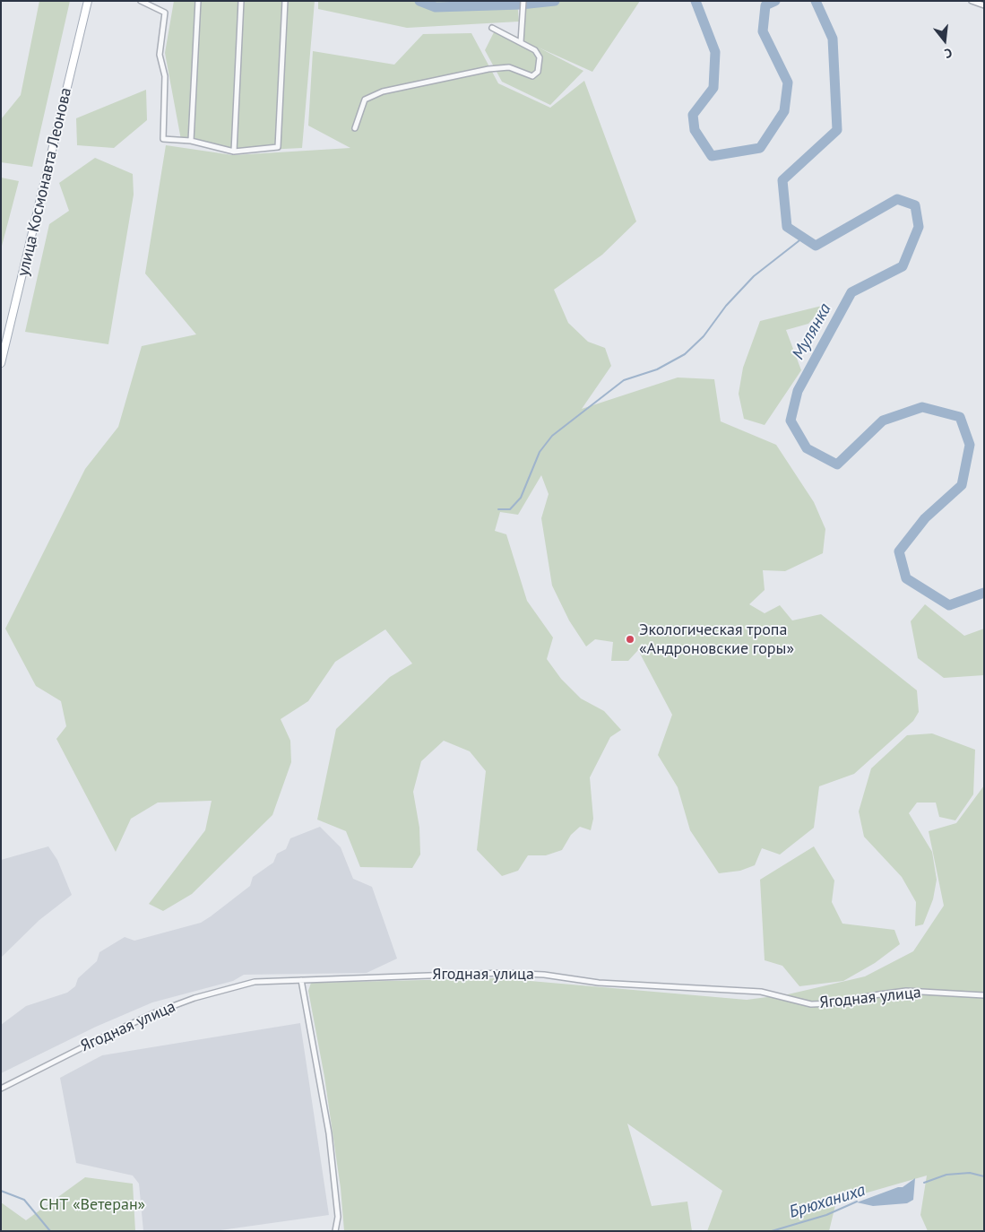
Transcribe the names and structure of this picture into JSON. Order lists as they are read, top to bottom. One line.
{"streets":{"main road":["улица Космонавта Леонова"],"street":["Ягодная улица"]},"water":["Мулянка","Брюханиха"],"parks":["СНТ «Ветеран»"],"places":["Экологическая тропа «Андроновские горы»"],"north":"bottom"}
